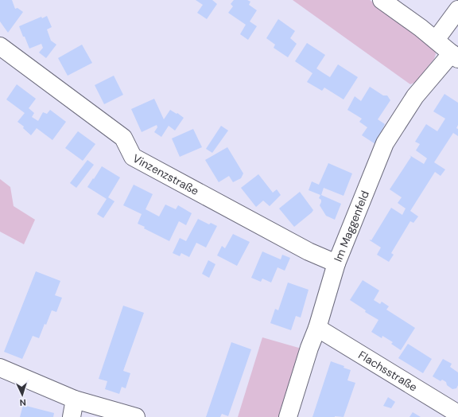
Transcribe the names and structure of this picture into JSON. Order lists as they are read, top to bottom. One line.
{"streets":{"street":["Vinzenzstraße","Im Maggenfeld","Flachsstraße"]},"crossings":[["Vinzenzstraße","Im Maggenfeld"],["Im Maggenfeld","Flachsstraße"]],"north":"bottom"}
